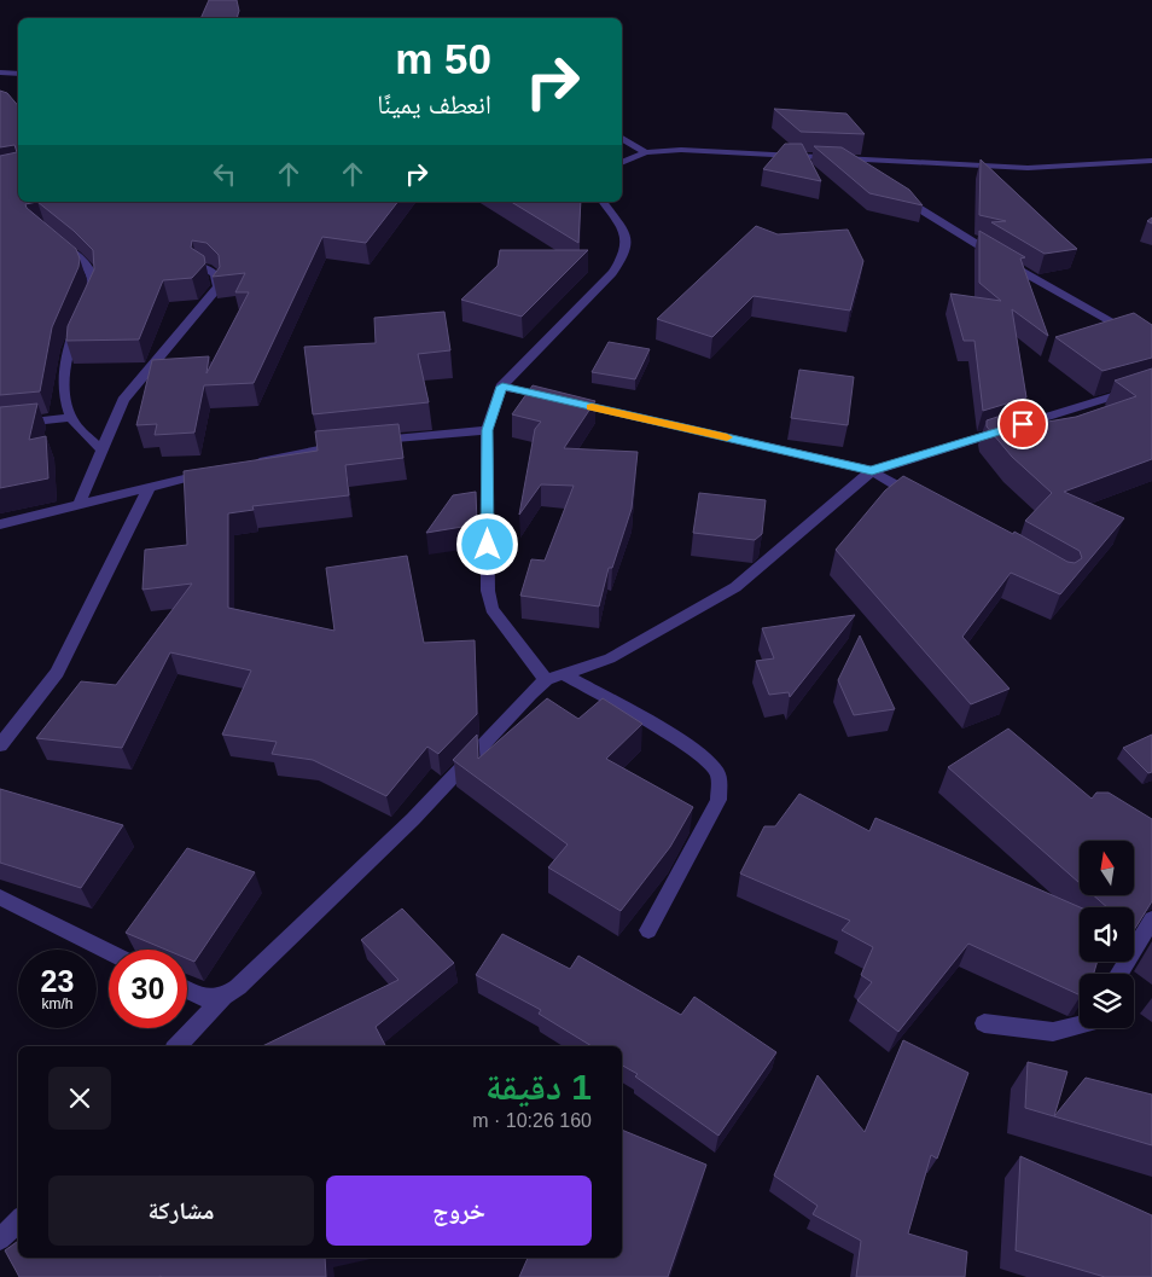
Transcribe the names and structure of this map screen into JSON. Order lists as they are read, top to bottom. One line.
{"north":"top","page":{"turn":["50 m","انعطف يمينًا"],"speed":"23 km/h","limit":"30","heading":["1 دقيقة","160 m · 10:26"],"buttons":["خروج","مشاركة"]}}
